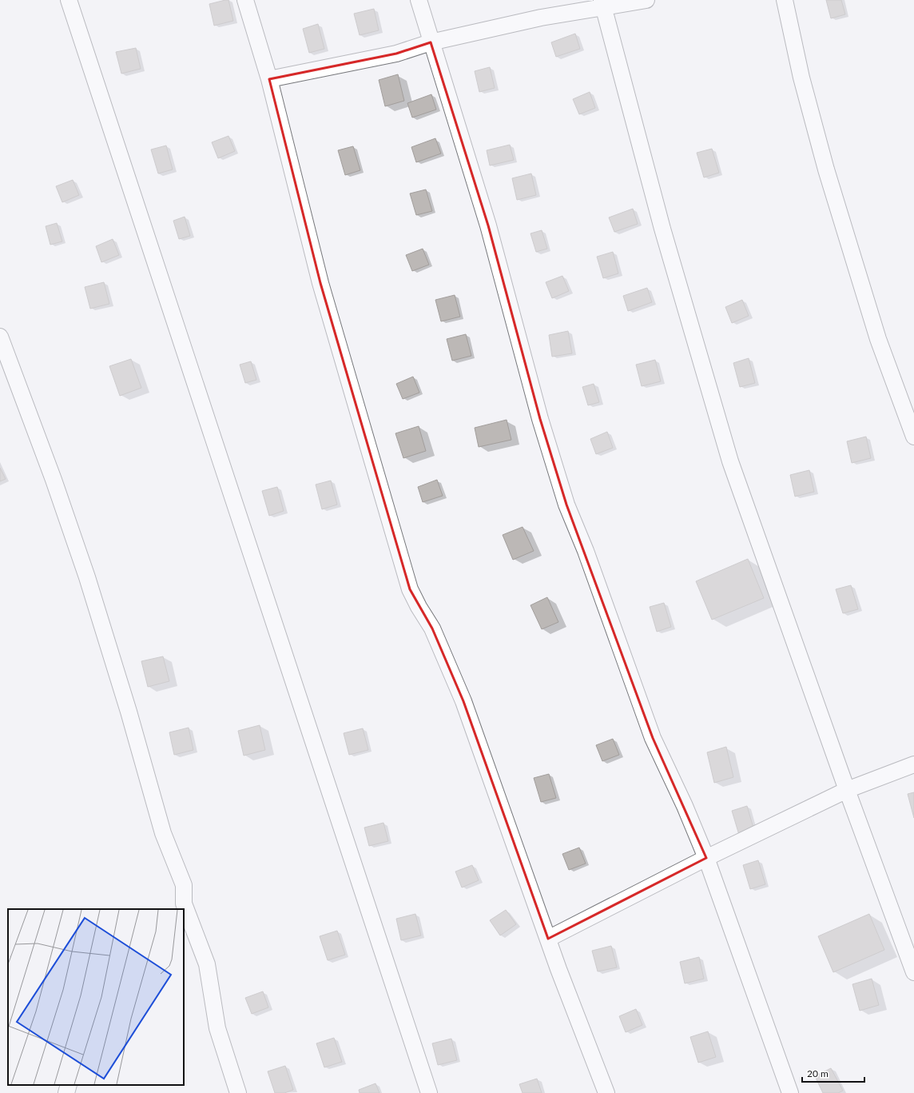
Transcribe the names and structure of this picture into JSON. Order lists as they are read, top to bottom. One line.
{"scale_bar":"20 m"}
